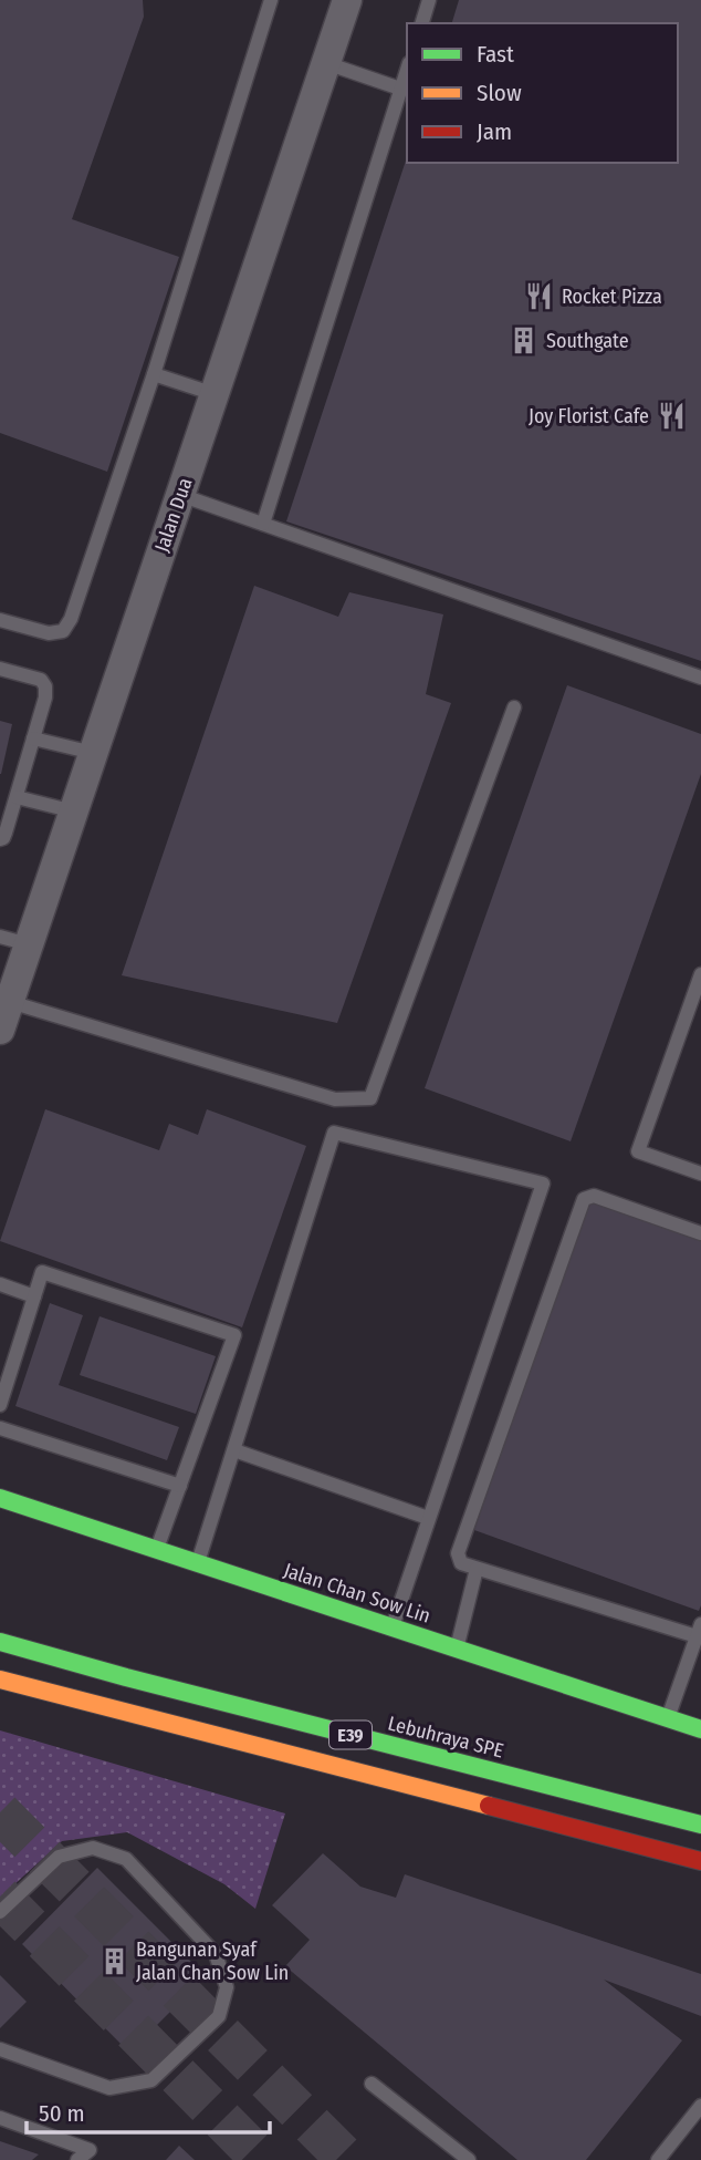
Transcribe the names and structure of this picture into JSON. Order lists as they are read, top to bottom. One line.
{"streets":{"main road":["Jalan Chan Sow Lin","E39","Lebuhraya SPE"],"street":["Jalan Dua"]},"places":{"restaurant":["Rocket Pizza","Joy Florist Cafe"],"building":["Southgate","Bangunan Syaf Jalan Chan Sow Lin"]},"legend":["Fast","Slow","Jam"],"scale_bar":"50 m"}
